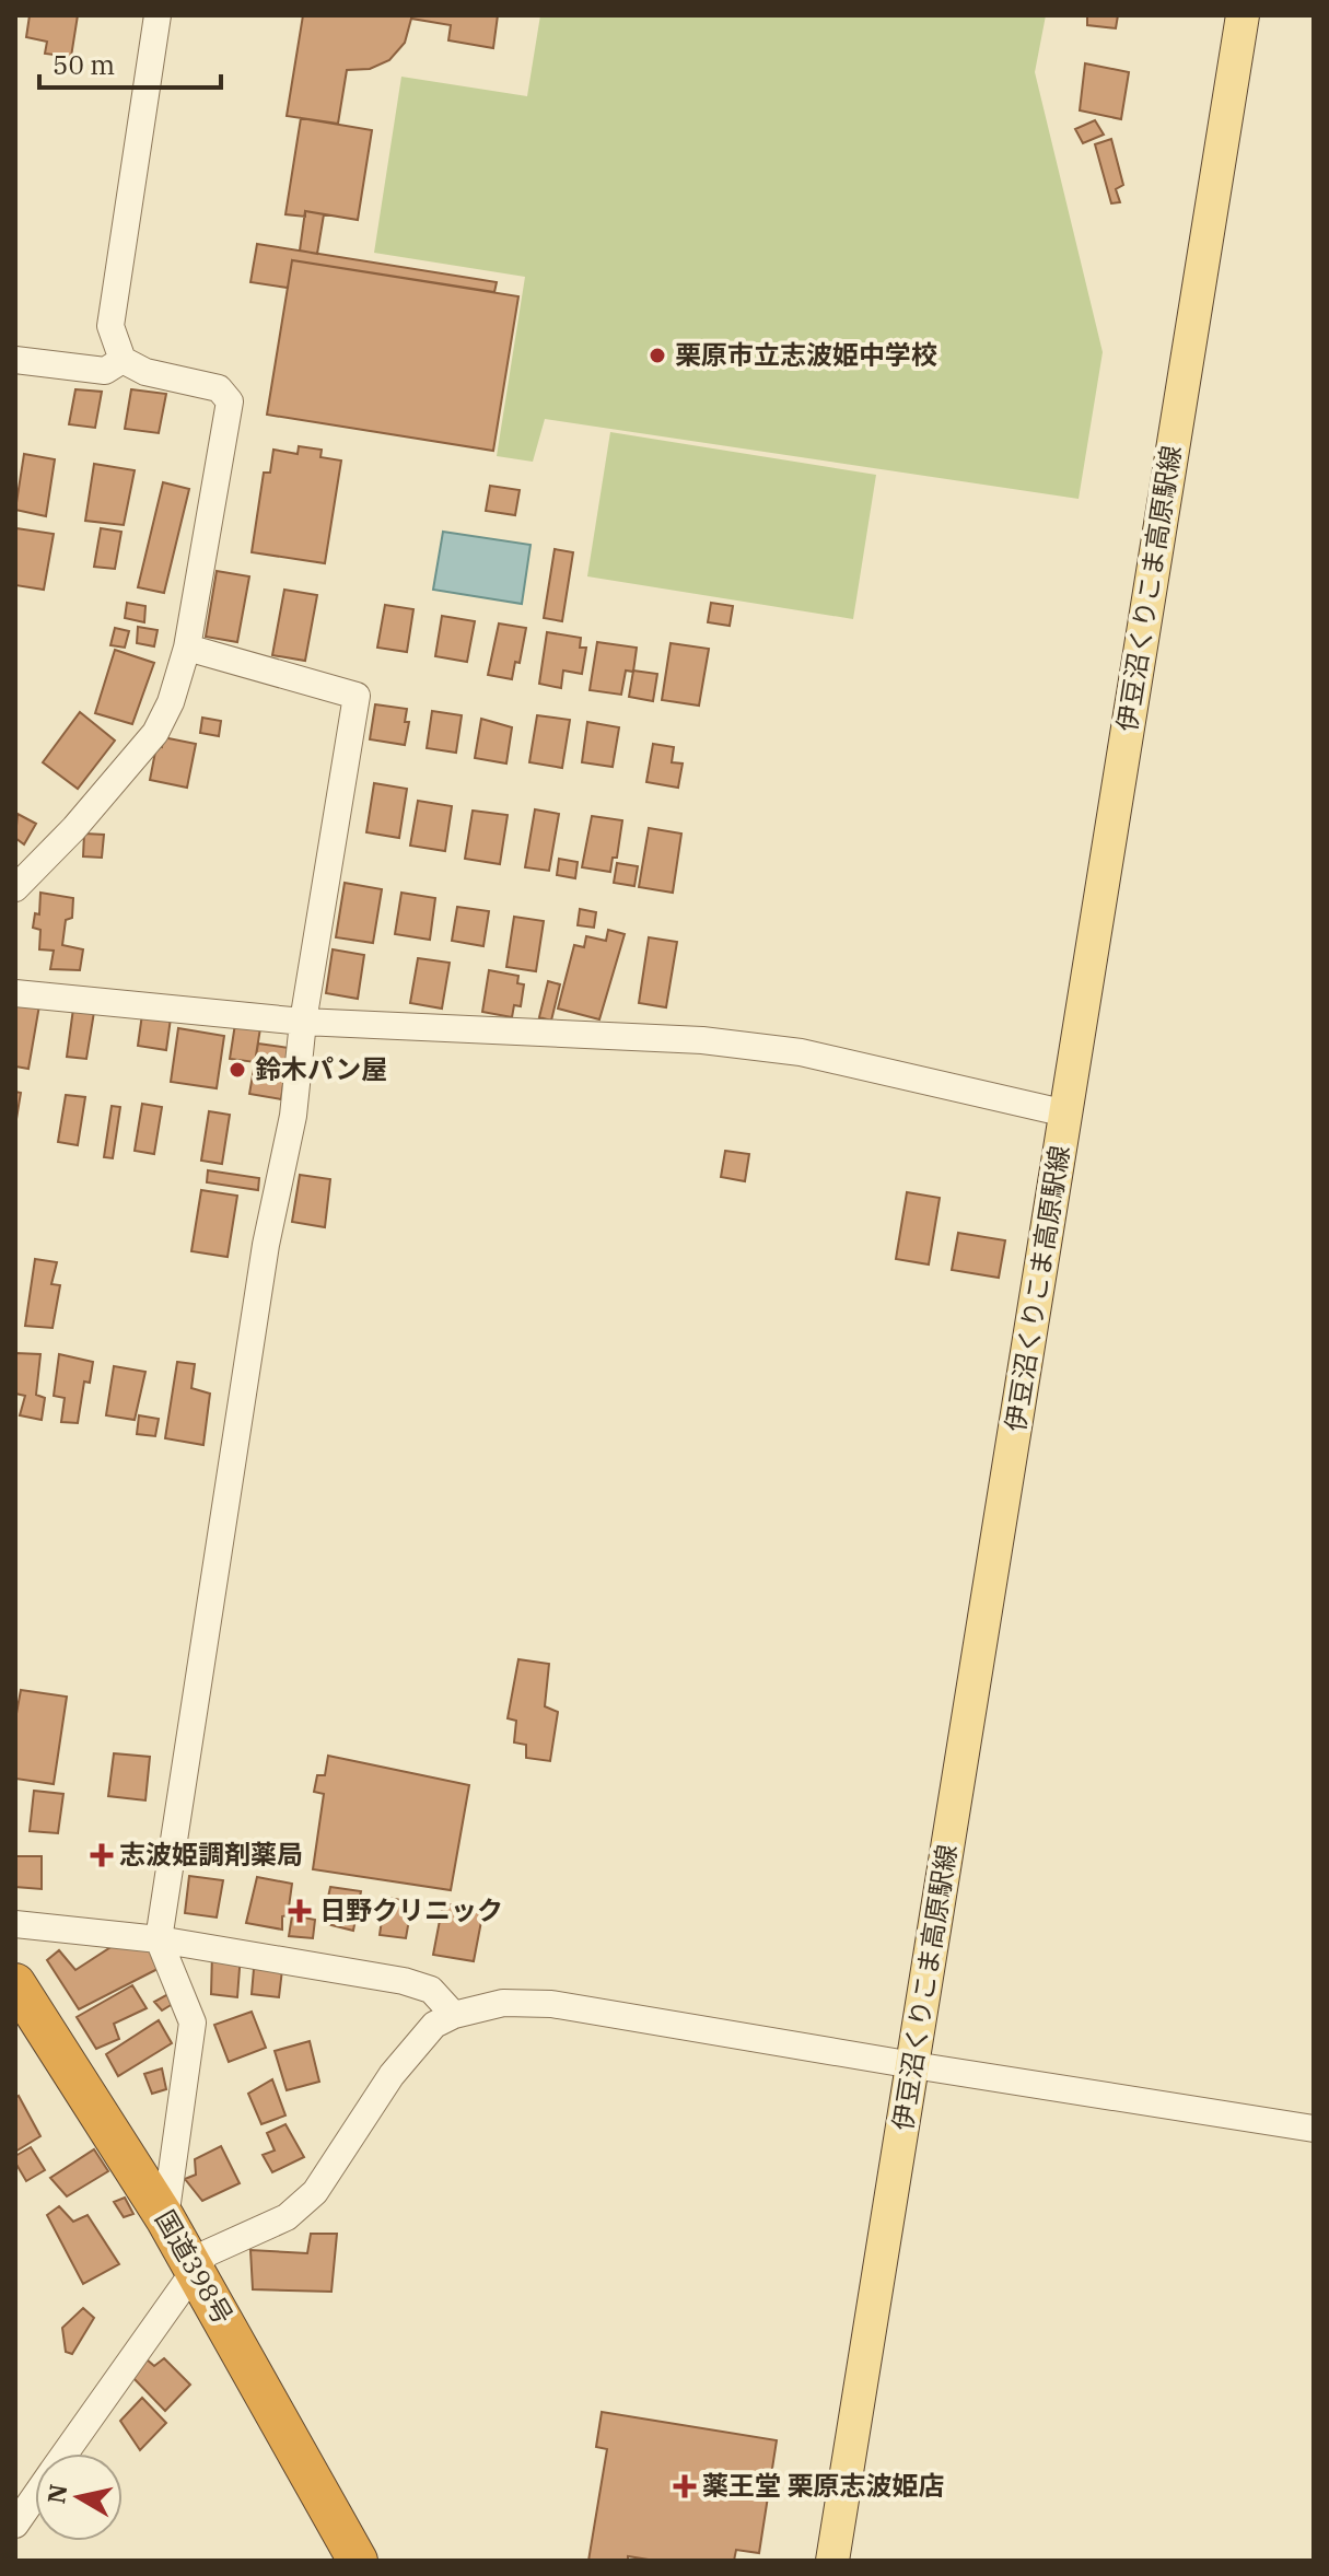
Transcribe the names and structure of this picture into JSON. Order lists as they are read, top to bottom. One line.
{"streets":{"highway":["国道398号"],"main road":["伊豆沼くりこま高原駅線"]},"places":{"other":["栗原市立志波姫中学校","鈴木パン屋"],"health":["志波姫調剤薬局","日野クリニック","薬王堂 栗原志波姫店"]},"scale_bar":"50 m","north":"left"}
